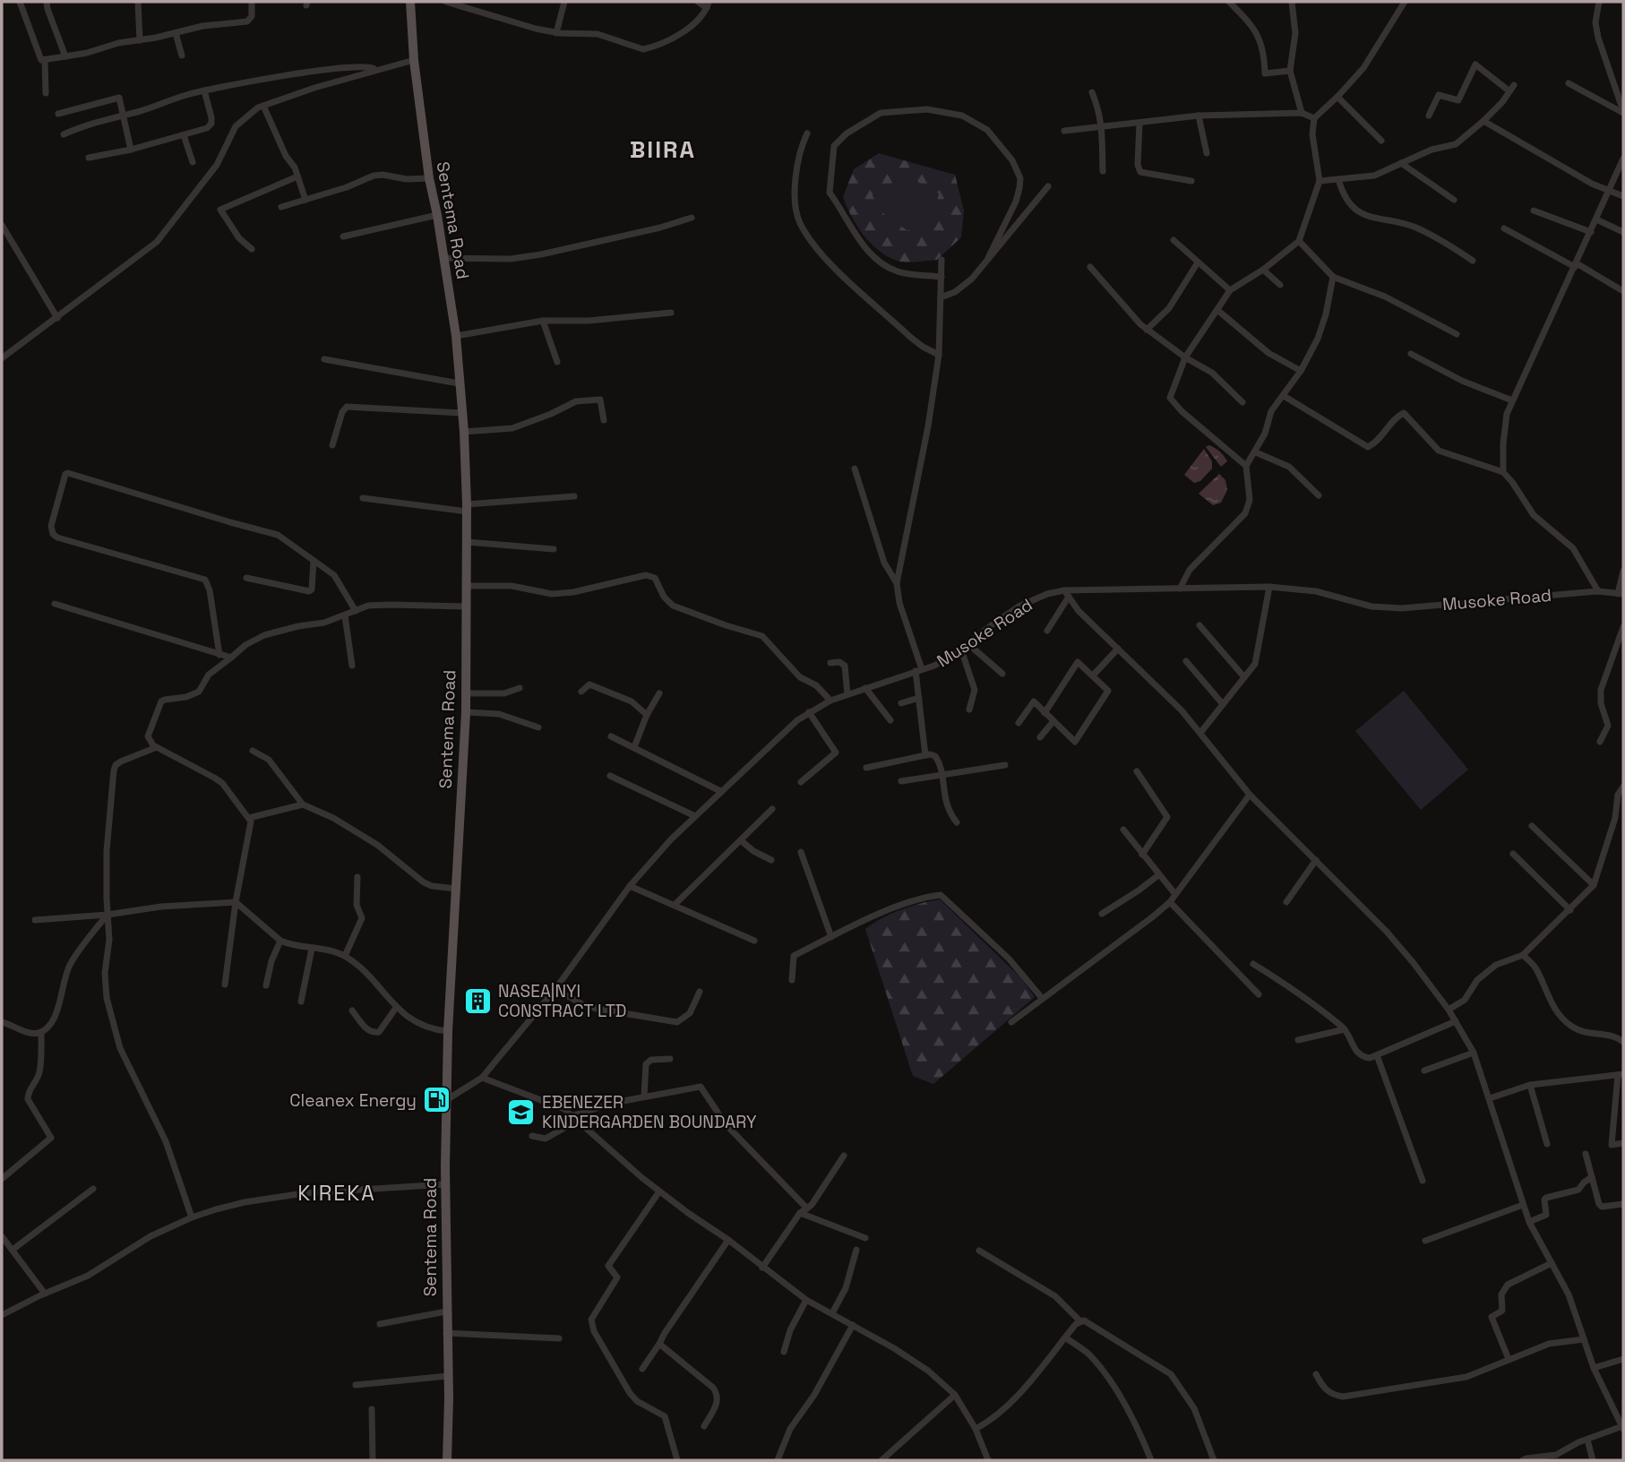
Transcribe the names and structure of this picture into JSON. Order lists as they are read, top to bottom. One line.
{"streets":{"main road":["Sentema Road"],"street":["Musoke Road"]},"crossings":[["Sentema Road","Musoke Road"]],"districts":["BIIRA","KIREKA"],"places":{"building":["NASEA|NYI CONSTRACT LTD"],"fuel station":["Cleanex Energy"],"school or university":["EBENEZER KINDERGARDEN BOUNDARY"]}}
